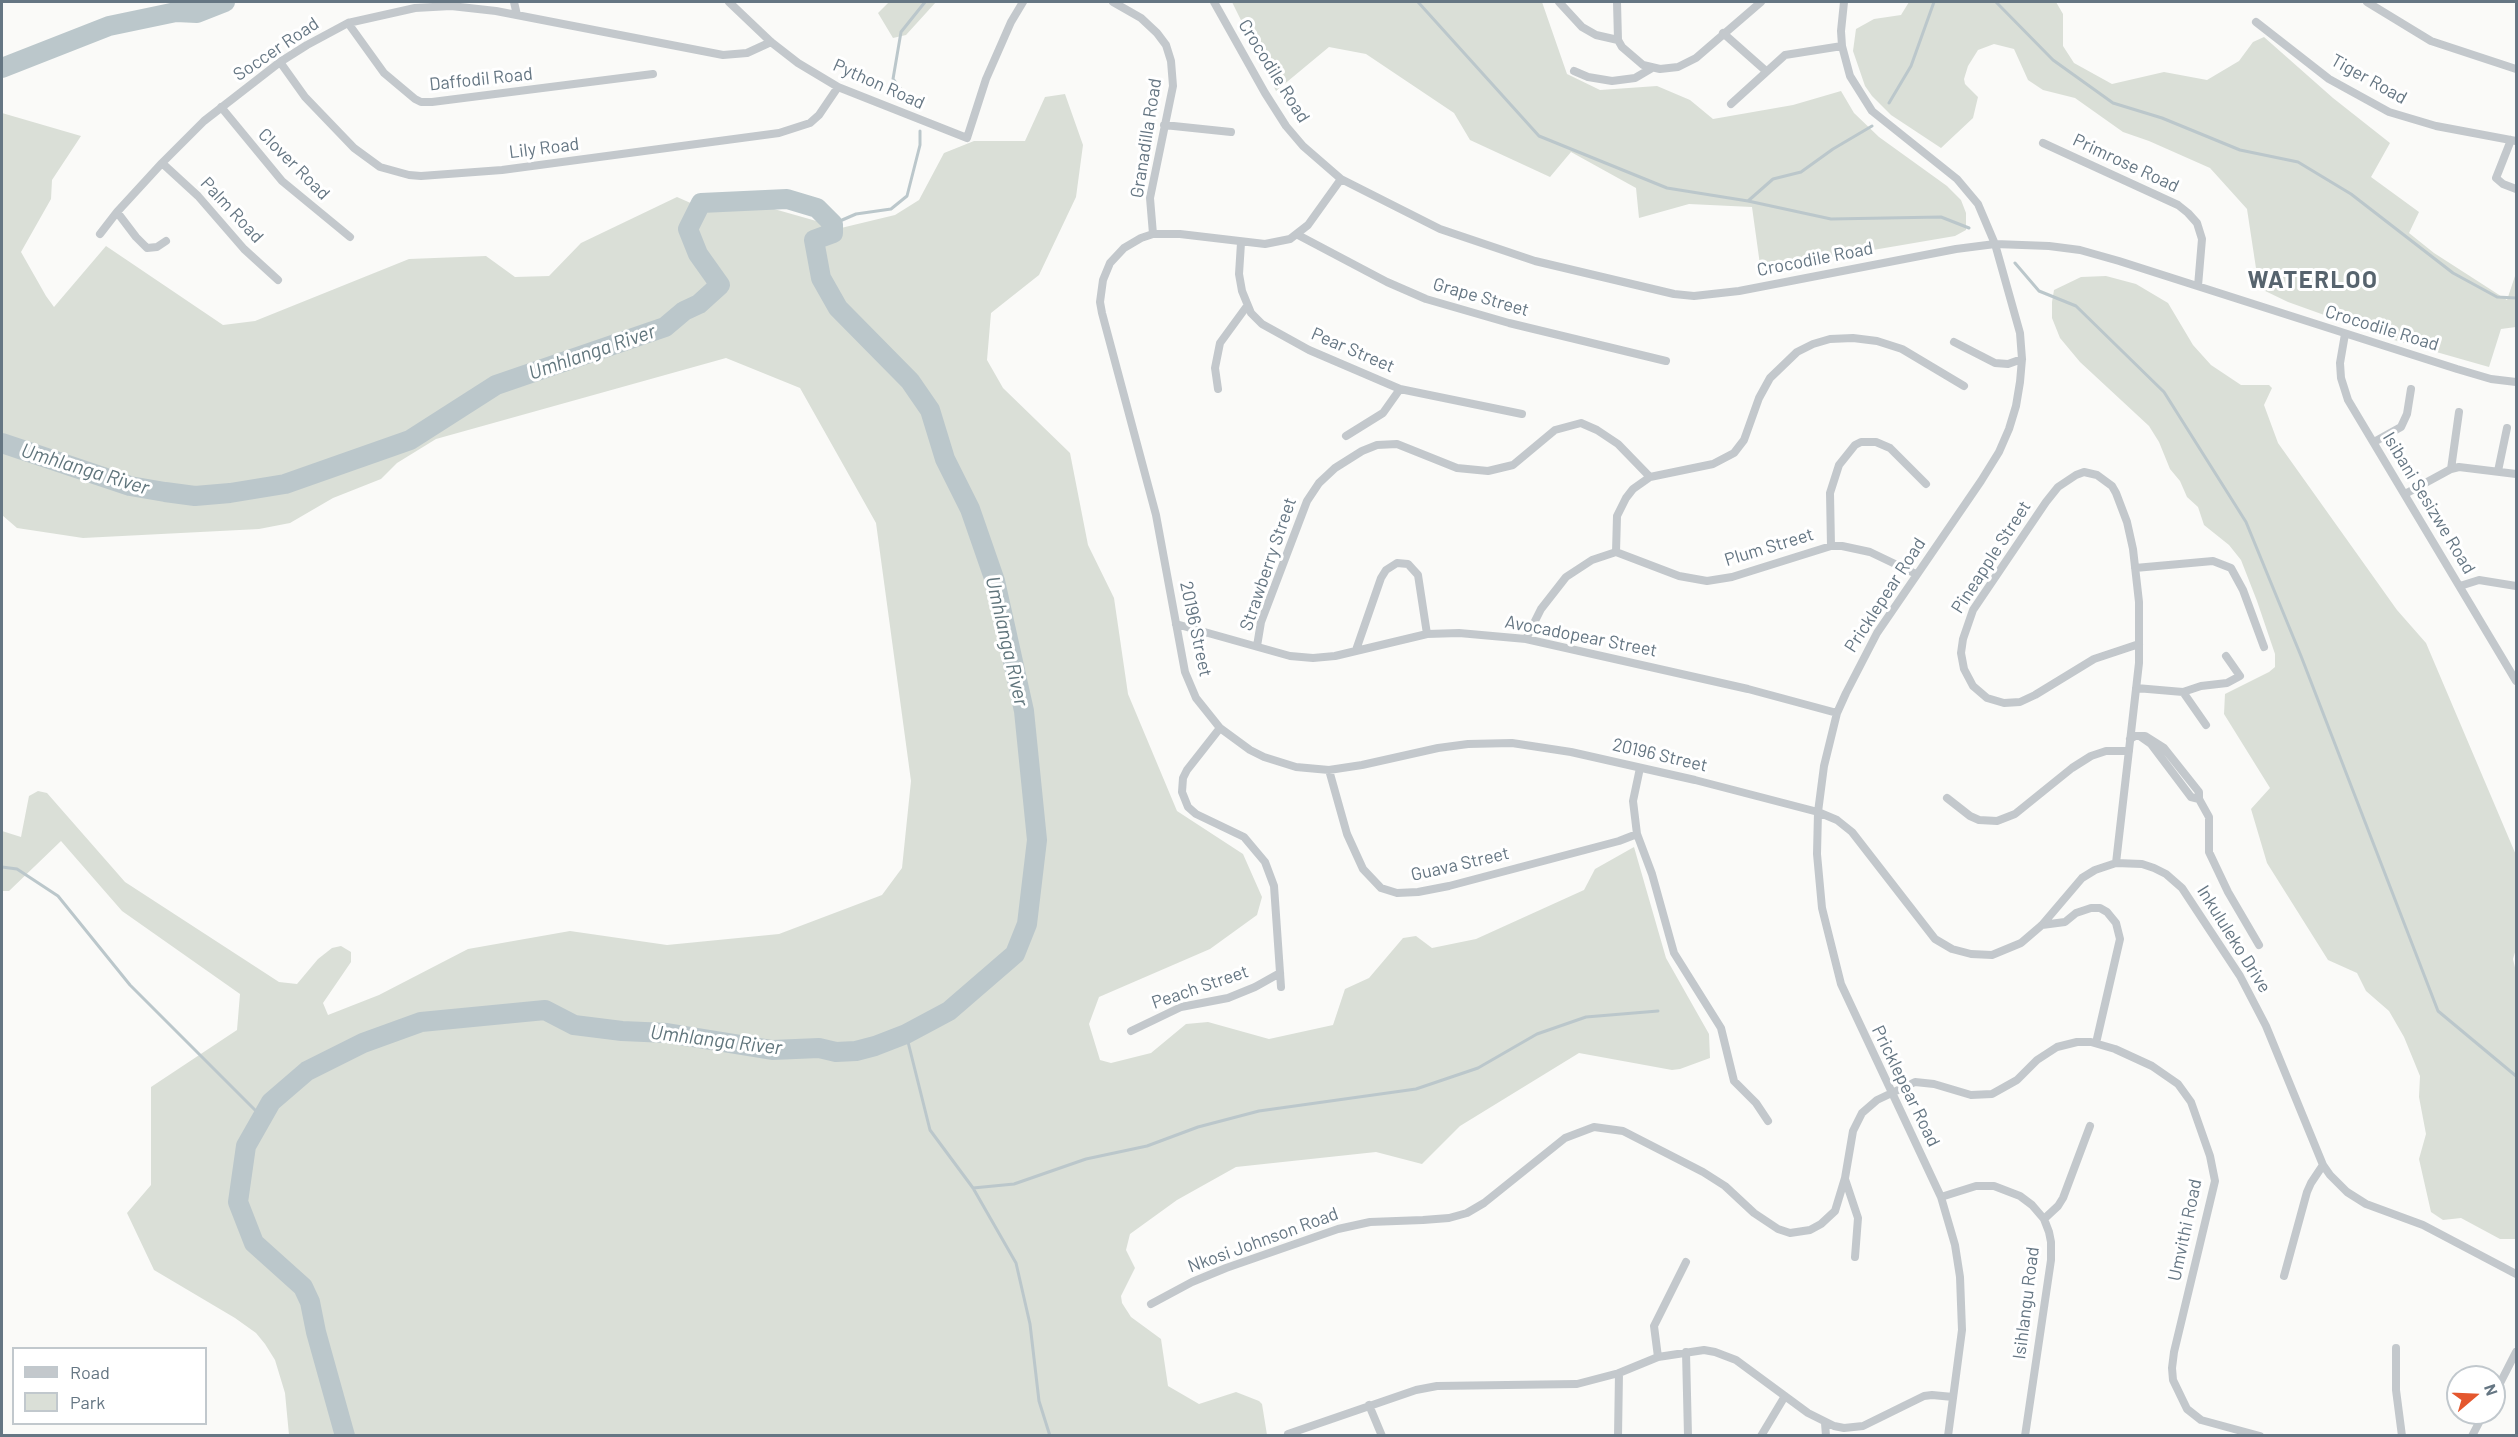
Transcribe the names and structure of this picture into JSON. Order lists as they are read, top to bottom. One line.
{"streets":{"street":["Soccer Road","Crocodile Road","Daffodil Road","Tiger Road","Python Road","Granadilla Road","Lily Road","Primrose Road","Clover Road","Palm Road","Grape Street","Pear Street","Isibani Sesizwe Road","Plum Street","Pineapple Street","Strawberry Street","Pricklepear Road","20196 Street","Avocadopear Street","Guava Street","Inkululeko Drive","Peach Street","Umvithi Road","Nkosi Johnson Road","Isihlangu Road"]},"crossings":[["Soccer Road","Daffodil Road"],["Soccer Road","Python Road"],["Soccer Road","Lily Road"],["Soccer Road","Clover Road"],["Soccer Road","Palm Road"],["Crocodile Road","Primrose Road"],["Crocodile Road","Isibani Sesizwe Road"],["Crocodile Road","Pricklepear Road"],["Python Road","Lily Road"],["Granadilla Road","20196 Street"],["Grape Street","20196 Street"],["Plum Street","Pricklepear Road"],["Pineapple Street","Inkululeko Drive"],["Strawberry Street","Avocadopear Street"],["Pricklepear Road","20196 Street"],["Pricklepear Road","Avocadopear Street"],["Pricklepear Road","Inkululeko Drive"],["Pricklepear Road","Umvithi Road"],["Pricklepear Road","Nkosi Johnson Road"],["20196 Street","Avocadopear Street"],["20196 Street","Guava Street"],["20196 Street","Inkululeko Drive"],["Umvithi Road","Nkosi Johnson Road"]],"districts":["WATERLOO"],"water":["Umhlanga River"],"legend":["Road","Park"],"north":"right"}
